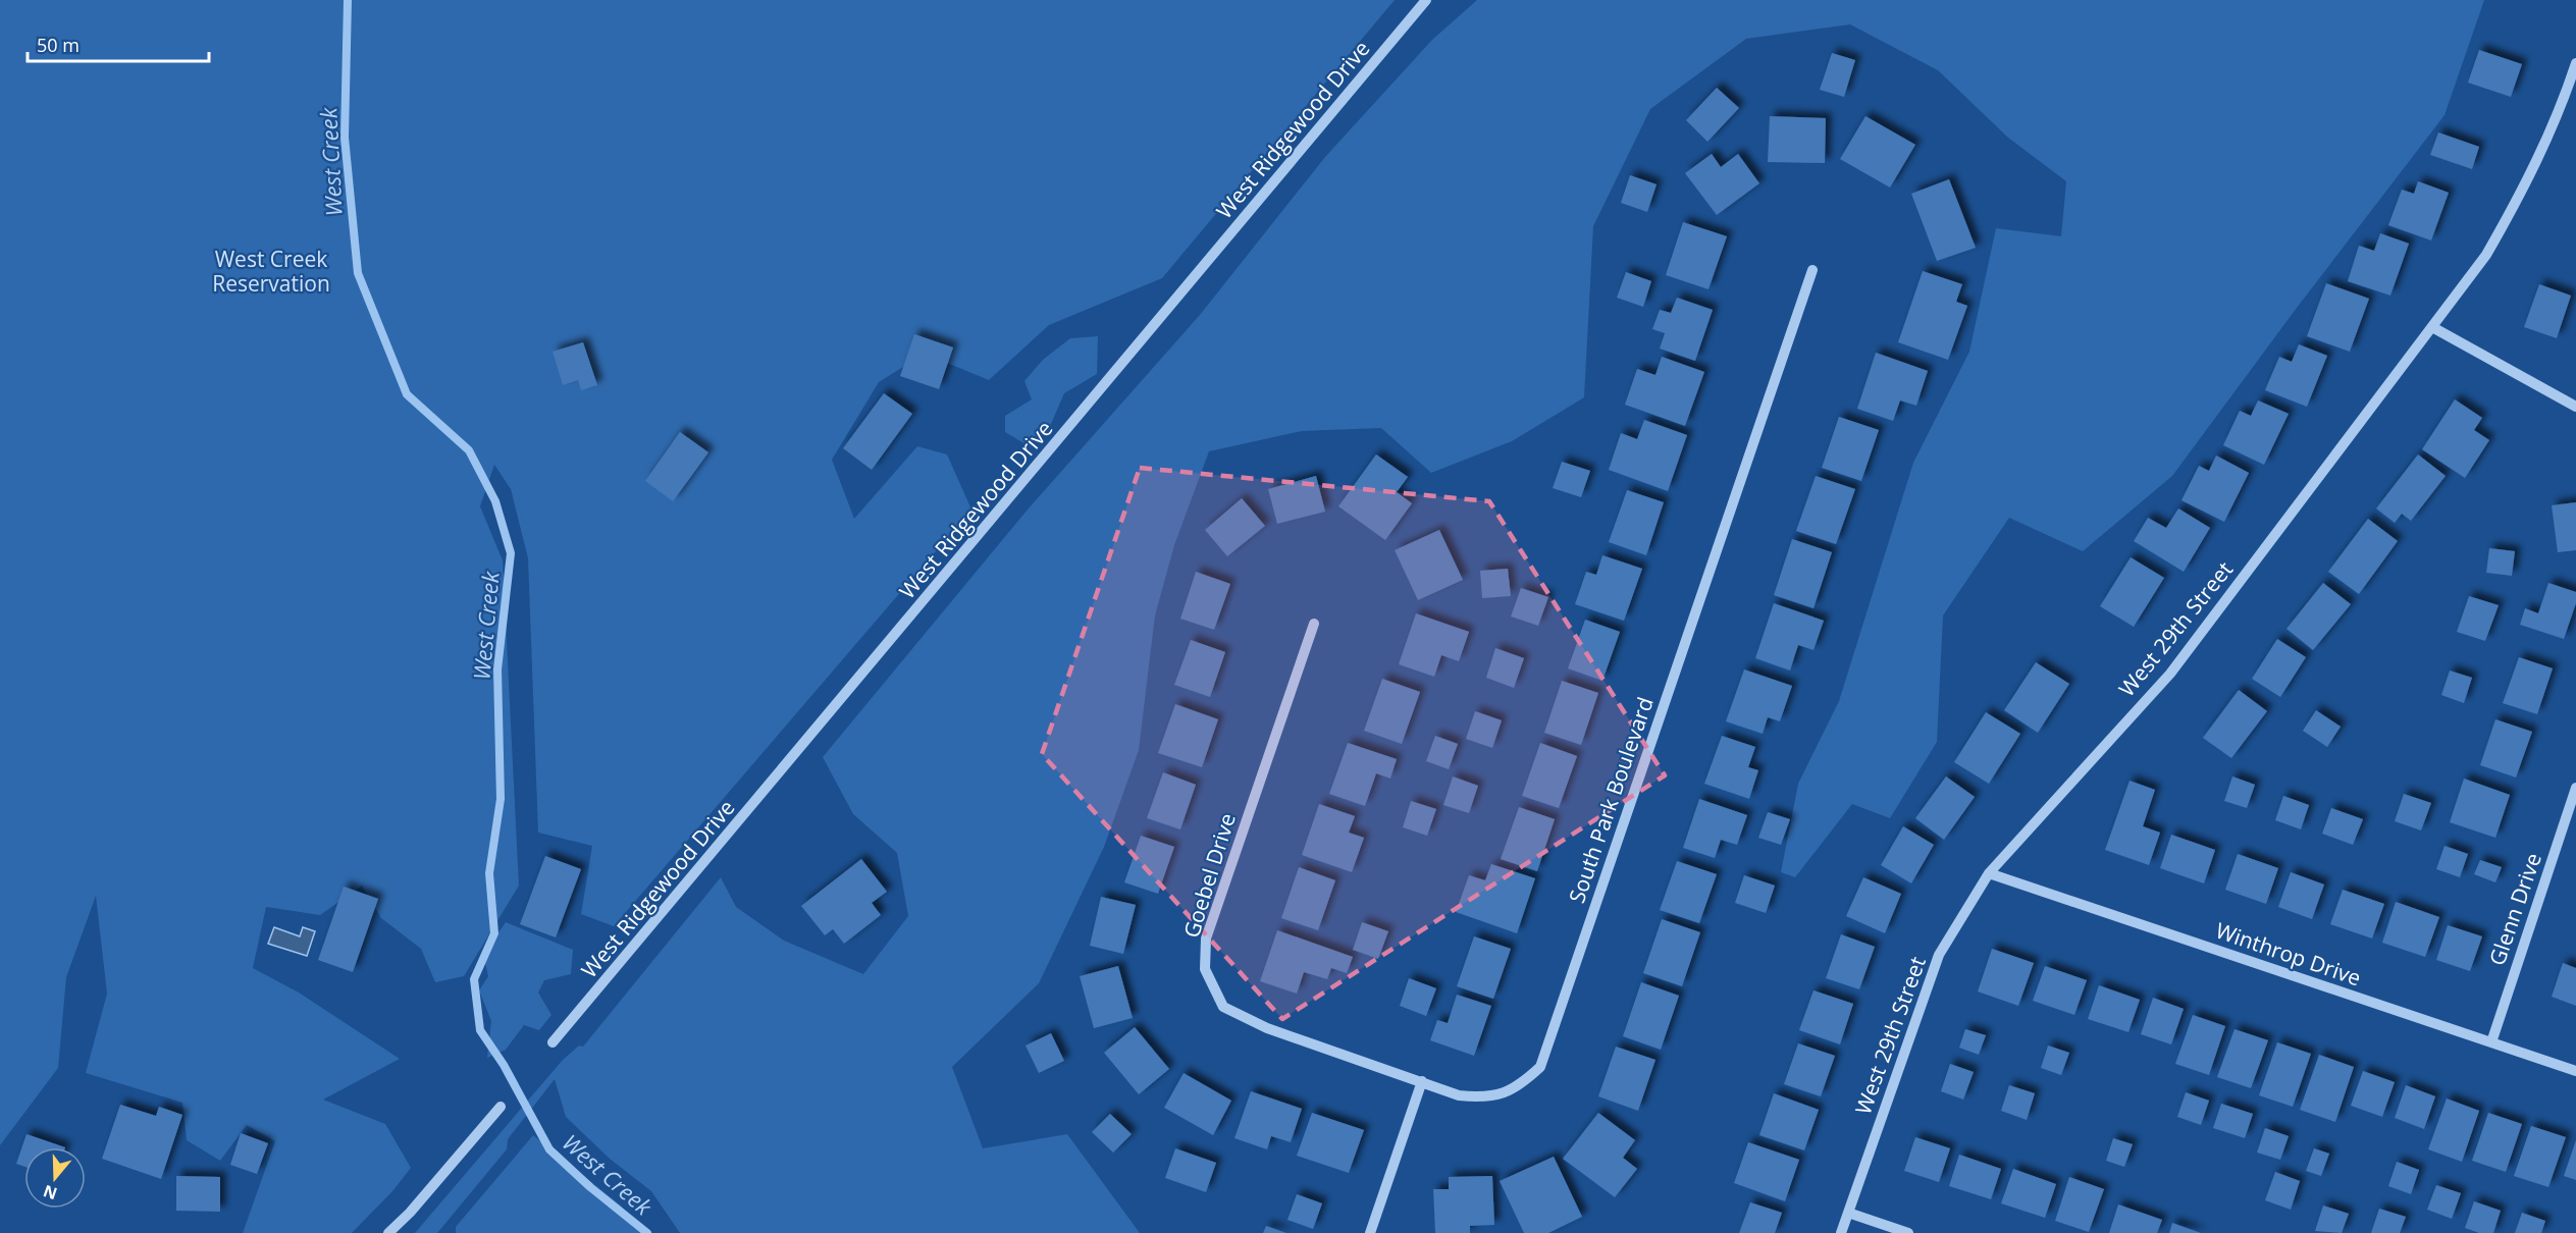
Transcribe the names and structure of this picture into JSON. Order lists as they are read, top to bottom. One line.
{"streets":{"street":["West Ridgewood Drive","West 29th Street","South Park Boulevard","Goebel Drive","Glenn Drive","Winthrop Drive"]},"crossings":[["West 29th Street","Winthrop Drive"],["South Park Boulevard","Goebel Drive"],["Glenn Drive","Winthrop Drive"]],"water":["West Creek"],"parks":["West Creek Reservation"],"scale_bar":"50 m","north":"bottom"}
